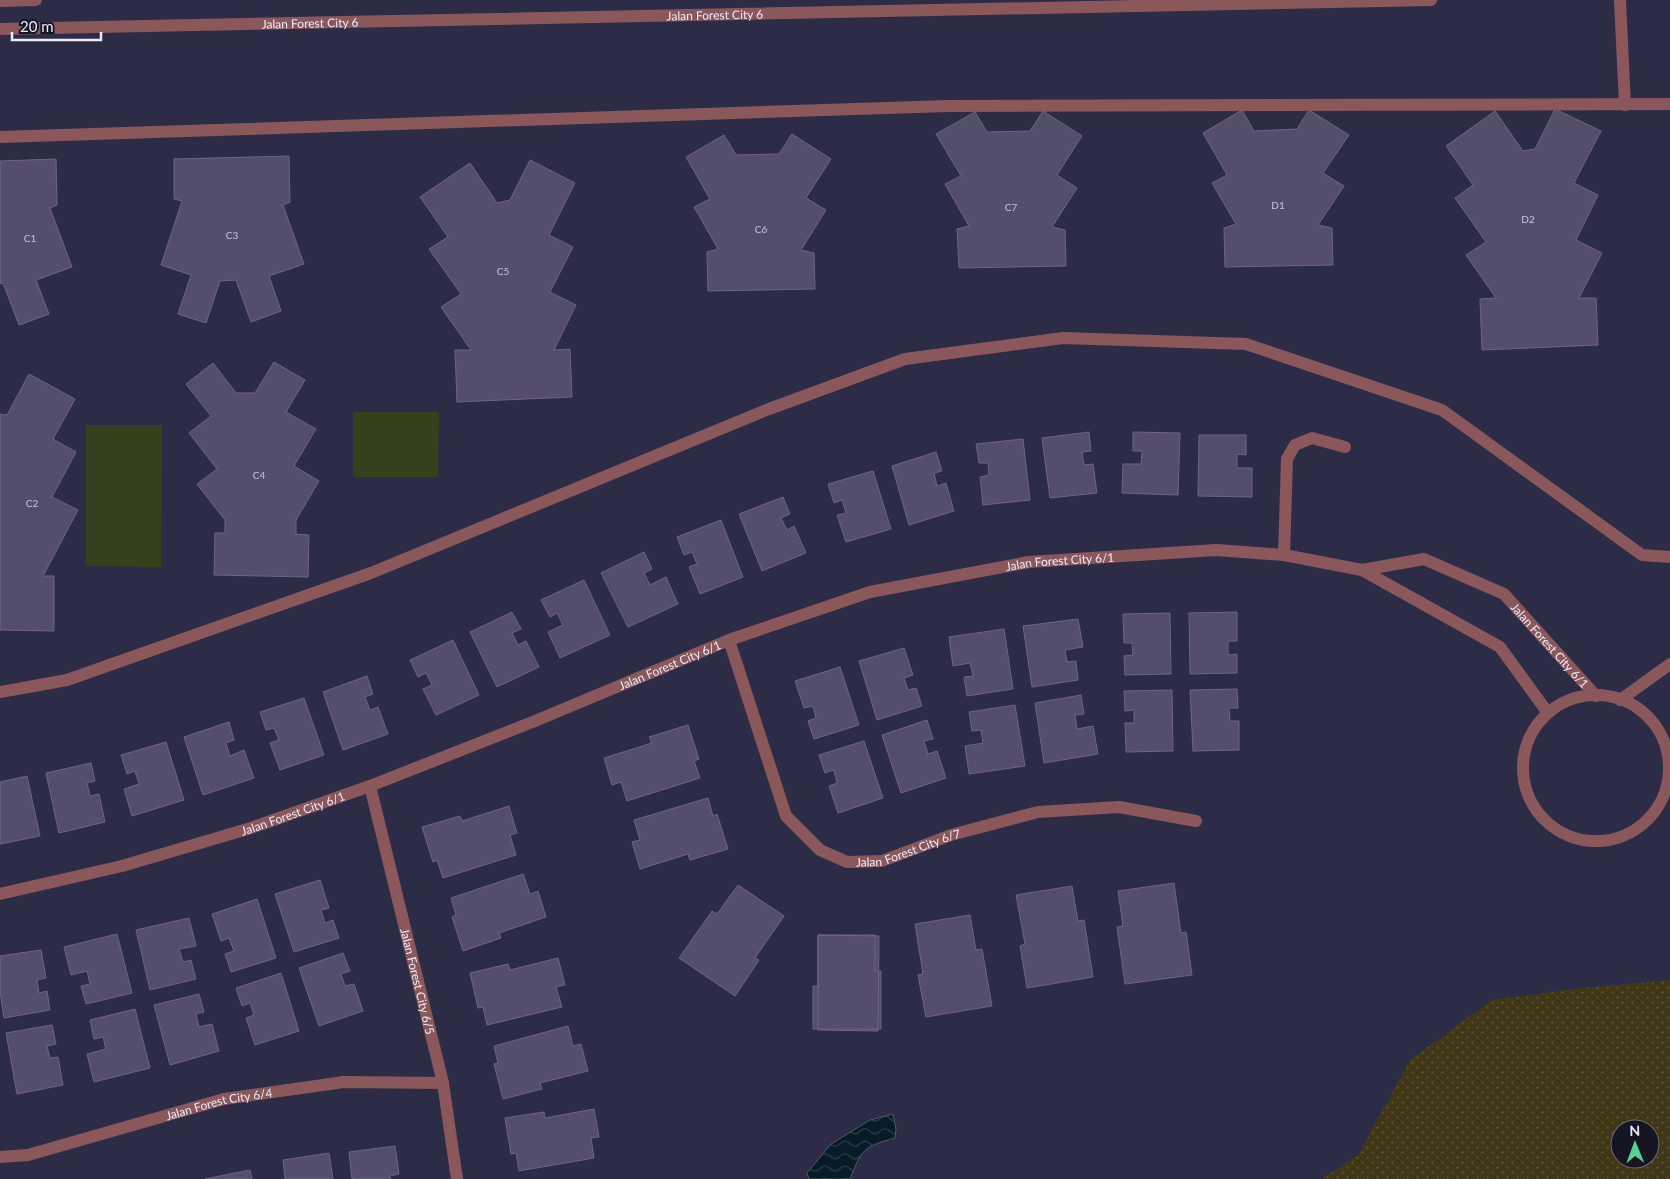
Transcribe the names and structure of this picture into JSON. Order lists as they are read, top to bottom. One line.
{"streets":{"street":["Jalan Forest City 6","Jalan Forest City 6/1","Jalan Forest City 6/7","Jalan Forest City 6/5","Jalan Forest City 6/4"]},"crossings":[["Jalan Forest City 6/1","Jalan Forest City 6/7"],["Jalan Forest City 6/1","Jalan Forest City 6/5"],["Jalan Forest City 6/5","Jalan Forest City 6/4"]],"house_numbers":["D1","C7","D2","C6","C3","C1","C5","C4","C2"],"scale_bar":"20 m","north":"top"}
